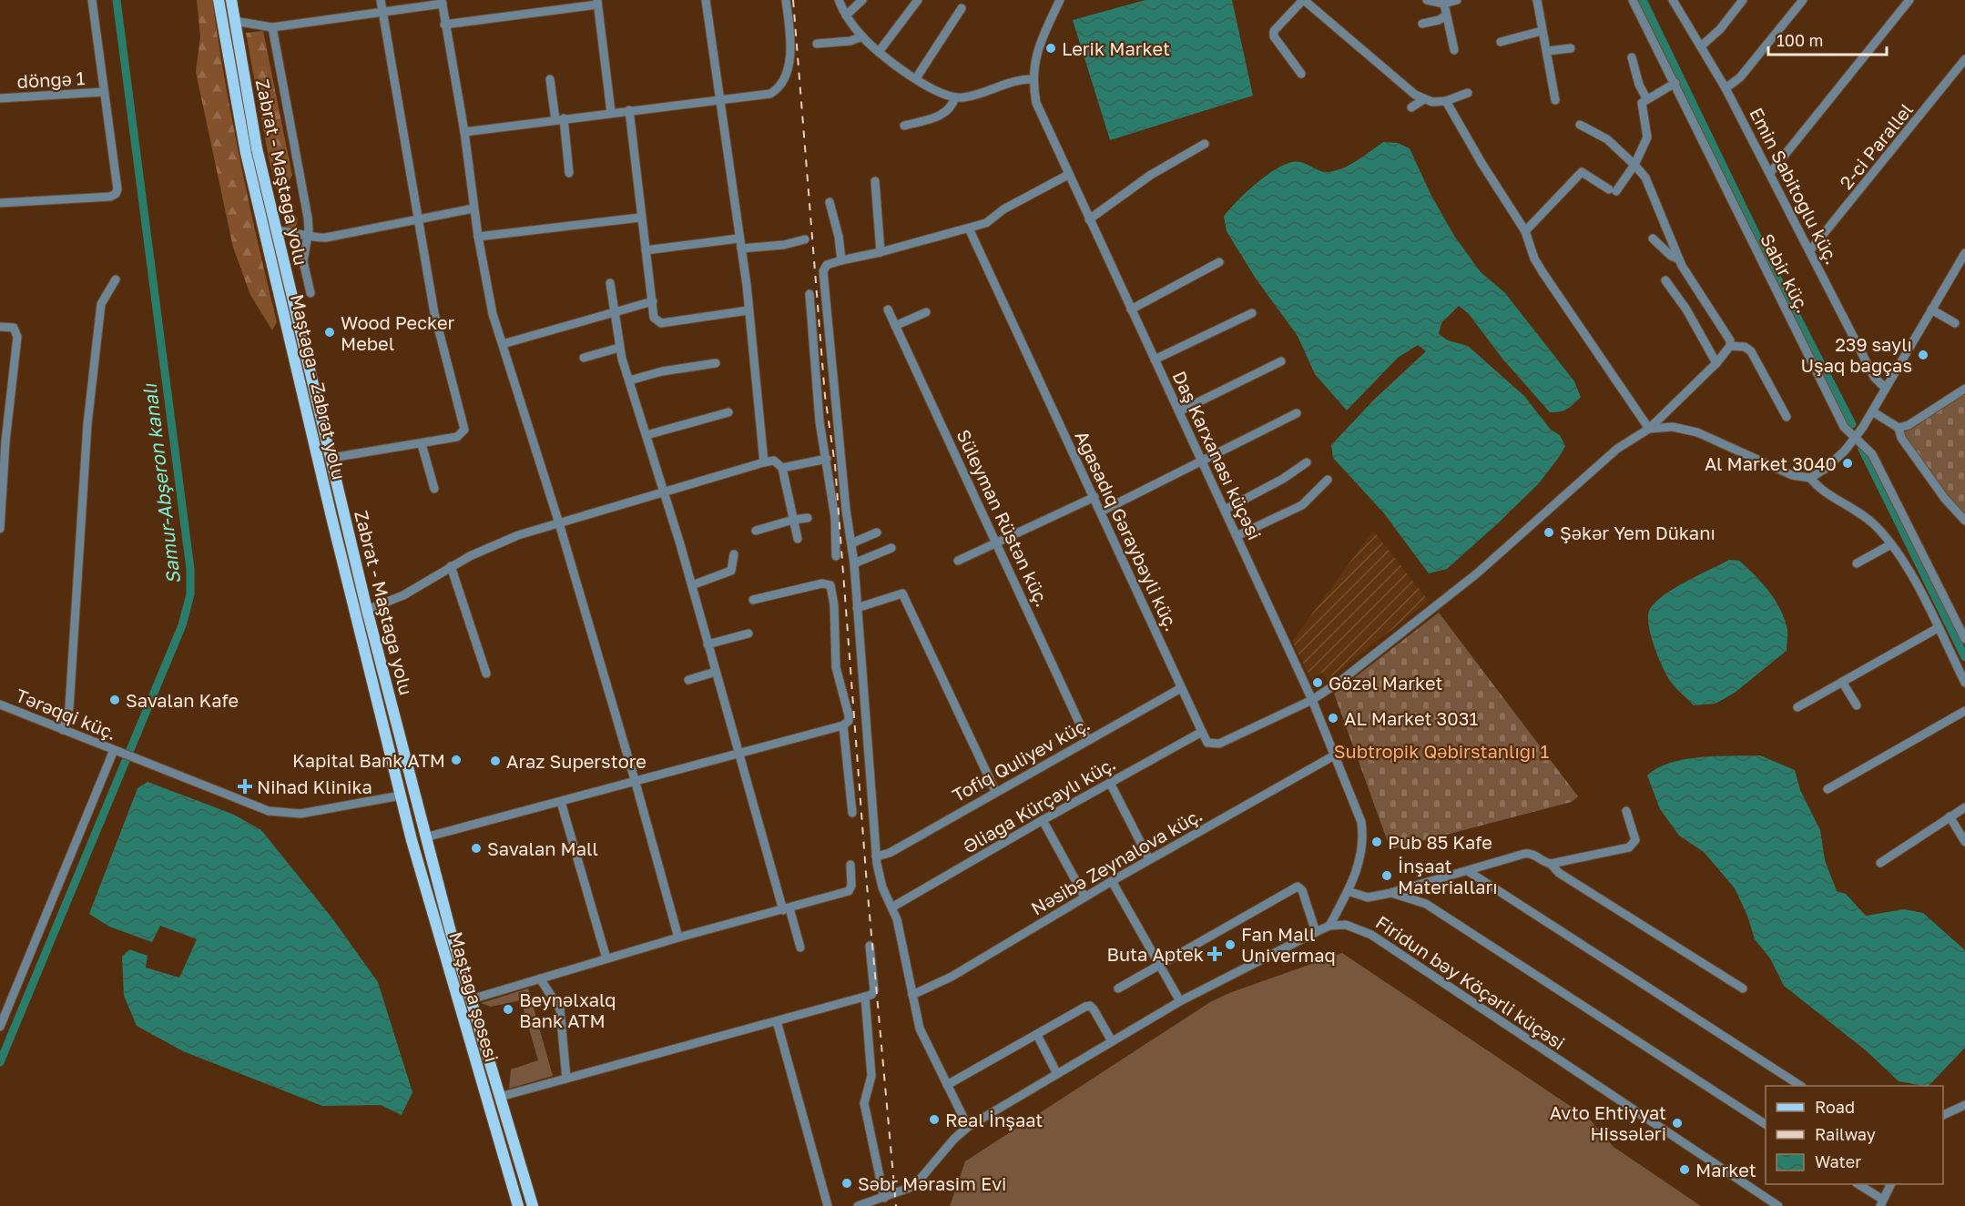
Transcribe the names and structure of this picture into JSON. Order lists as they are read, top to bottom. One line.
{"streets":{"main road":["Zabrat - Maştağa yolu","Maştağa - Zabrat yolu","Maştağa şosesi"],"street":["döngə 1","2-ci Parallel","Emin Sabitoğlu küç.","Sabir küç.","Daş Karxanası küçəsi","Süleyman Rüstən küç.","Ağasadıq Gəraybəyli küç.","Tərəqqi küç.","Tofiq Quliyev küç.","Əliağa Kürçaylı küç.","Nəsibə Zeynalova küç.","Firidun bəy Köçərli küçəsi"]},"crossings":[["2-ci Parallel","Emin Sabitoğlu küç."],["Maştağa - Zabrat yolu","Tərəqqi küç."],["Maştağa - Zabrat yolu","Maştağa şosesi"],["Daş Karxanası küçəsi","Nəsibə Zeynalova küç."],["Daş Karxanası küçəsi","Firidun bəy Köçərli küçəsi"],["Süleyman Rüstən küç.","Tofiq Quliyev küç."],["Ağasadıq Gəraybəyli küç.","Tofiq Quliyev küç."],["Ağasadıq Gəraybəyli küç.","Əliağa Kürçaylı küç."],["Tərəqqi küç.","Maştağa şosesi"]],"water":["Samur-Abşeron kanalı"],"parks":["Subtropik Qəbirstanlığı 1"],"places":{"other":["Lerik Market","Wood Pecker Mebel","239 saylı Uşaq bağças","Al Market 3040","Şəkər Yem Dükanı","Gözəl Market","Savalan Kafe","AL Market 3031","Kapital Bank ATM","Araz Superstore","Pub 85 Kafe","Savalan Mall","İnşaat Materialları","Fan Mall Univermaq","Beynəlxalq Bank ATM","Real İnşaat","Avto Ehtiyyat Hissələri","Market","Səbr Mərasim Evi"],"health":["Nihad Klinika","Buta Aptek"]},"legend":["Road","Railway","Water"],"scale_bar":"100 m"}
